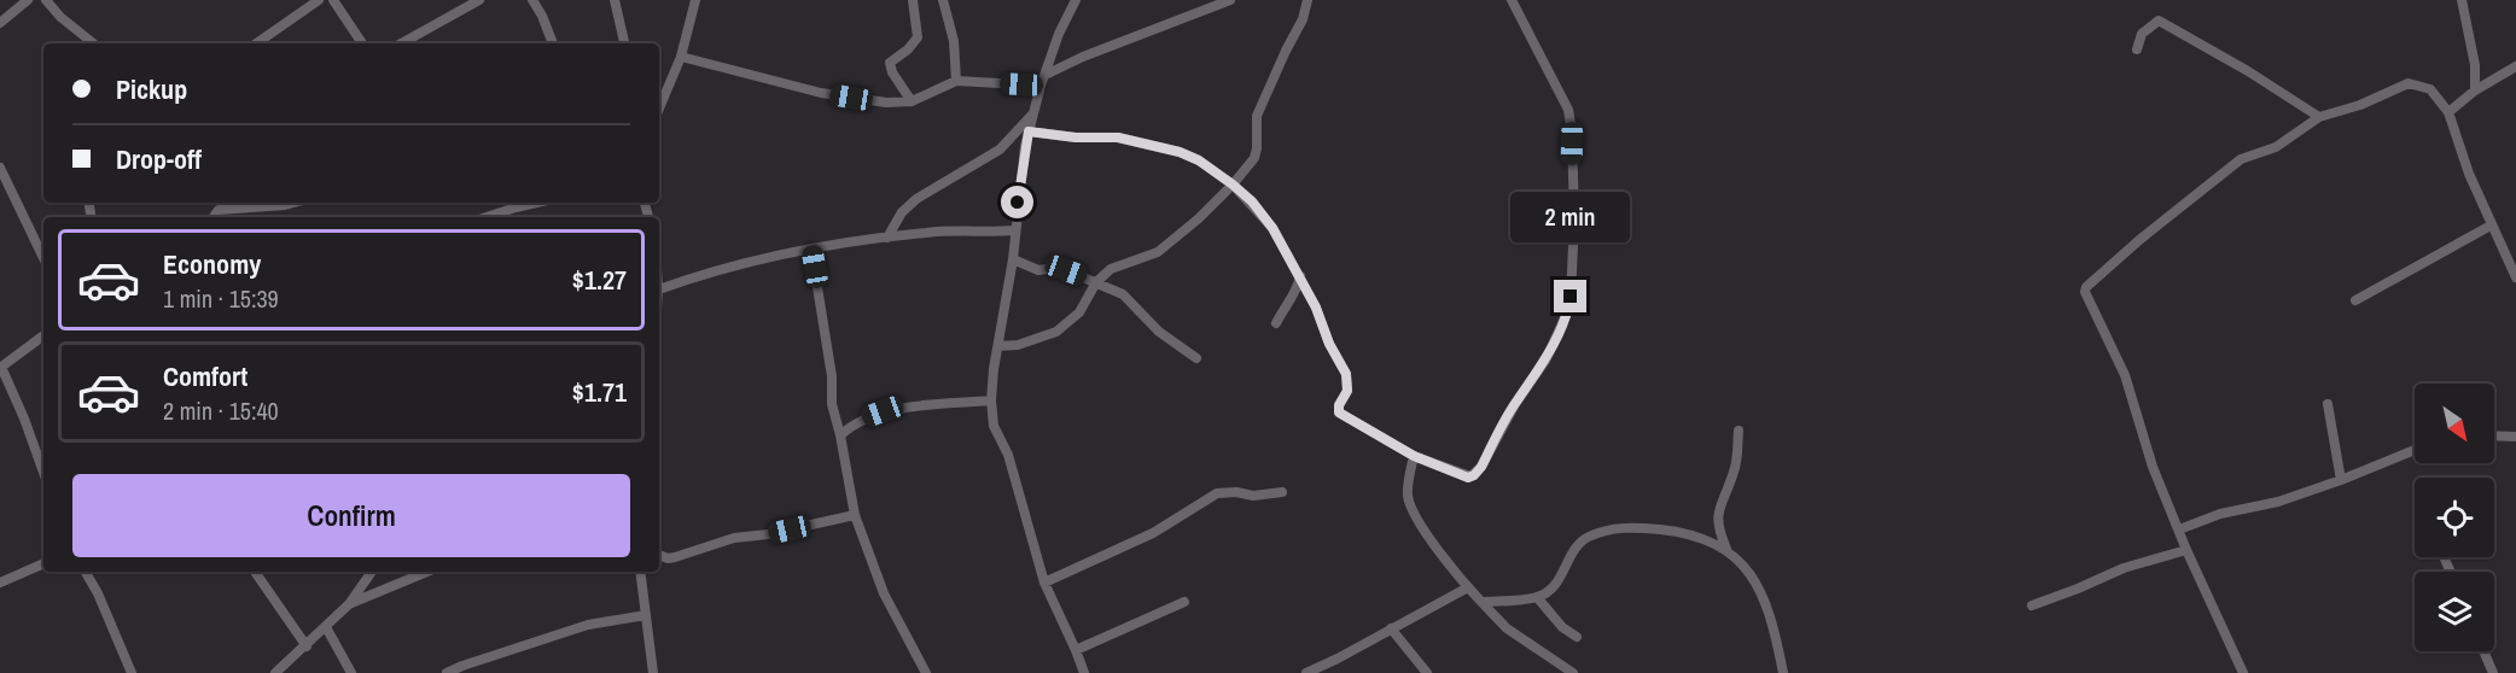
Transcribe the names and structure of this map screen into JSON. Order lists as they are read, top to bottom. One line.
{"north":"bottom right","page":{"banner":["Pickup","Drop-off"],"bubble":"2 min","list":[{"name":"Economy","note":"1 min · 15:39","value":"$1.27"},{"name":"Comfort","note":"2 min · 15:40","value":"$1.71"}],"buttons":"Confirm"}}
